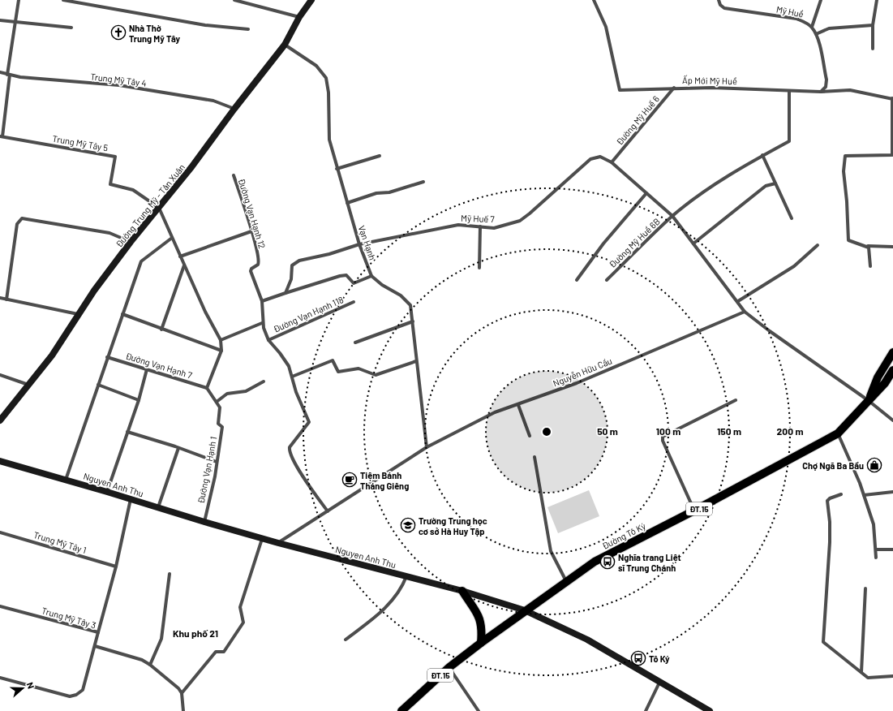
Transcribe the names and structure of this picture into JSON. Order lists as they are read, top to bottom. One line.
{"streets":{"main road":["Đường Trung Mỹ - Tân Xuân","Nguyen Anh Thu","ĐT.15","Đường Tô Ký"],"street":["Mỹ Huề","Trung Mỹ Tây 4","Ấp Mới Mỹ Huề","Đường Mỹ Huế 6","Trung Mỹ Tây 5","Đường Vạn Hạnh 12","Mỹ Huế 7","Vạn Hạnh","Đường Mỹ Huề 6B","Đường Vạn Hạnh 118","Đường Vạn Hạnh 7","Nguyễn Hữu Cầu","Đường Vạn Hạnh 1","Trung Mỹ Tây 1","Trung Mỹ Tây 3"]},"crossings":[["Mỹ Huề","Ấp Mới Mỹ Huề"],["Trung Mỹ Tây 4","Đường Trung Mỹ - Tân Xuân"],["Ấp Mới Mỹ Huề","Đường Mỹ Huế 6"],["Ấp Mới Mỹ Huề","Đường Mỹ Huề 6B"],["Đường Mỹ Huế 6","Mỹ Huế 7"],["Trung Mỹ Tây 5","Đường Trung Mỹ - Tân Xuân"],["Đường Trung Mỹ - Tân Xuân","Vạn Hạnh"],["Đường Vạn Hạnh 12","Đường Vạn Hạnh 118"],["Đường Vạn Hạnh 12","Nguyễn Hữu Cầu"],["Mỹ Huế 7","Vạn Hạnh"],["Đường Vạn Hạnh 7","Đường Vạn Hạnh 1"],["Nguyễn Hữu Cầu","Nguyen Anh Thu"],["Đường Vạn Hạnh 1","Nguyen Anh Thu"],["Nguyen Anh Thu","Đường Tô Ký"]],"districts":["Khu phố 21"],"places":{"church":["Nhà Thờ Trung Mỹ Tây"],"shop":["Chợ Ngã Ba Bầu"],"cafe":["Tiệm Bánh Tháng Giêng"],"school or university":["Trường Trung học cơ sở Hà Huy Tập"],"bus stop":["Nghĩa trang Liệt sĩ Trung Chánh","Tô Ký"]},"north":"right","rings":["50 m","100 m","150 m","200 m"]}
